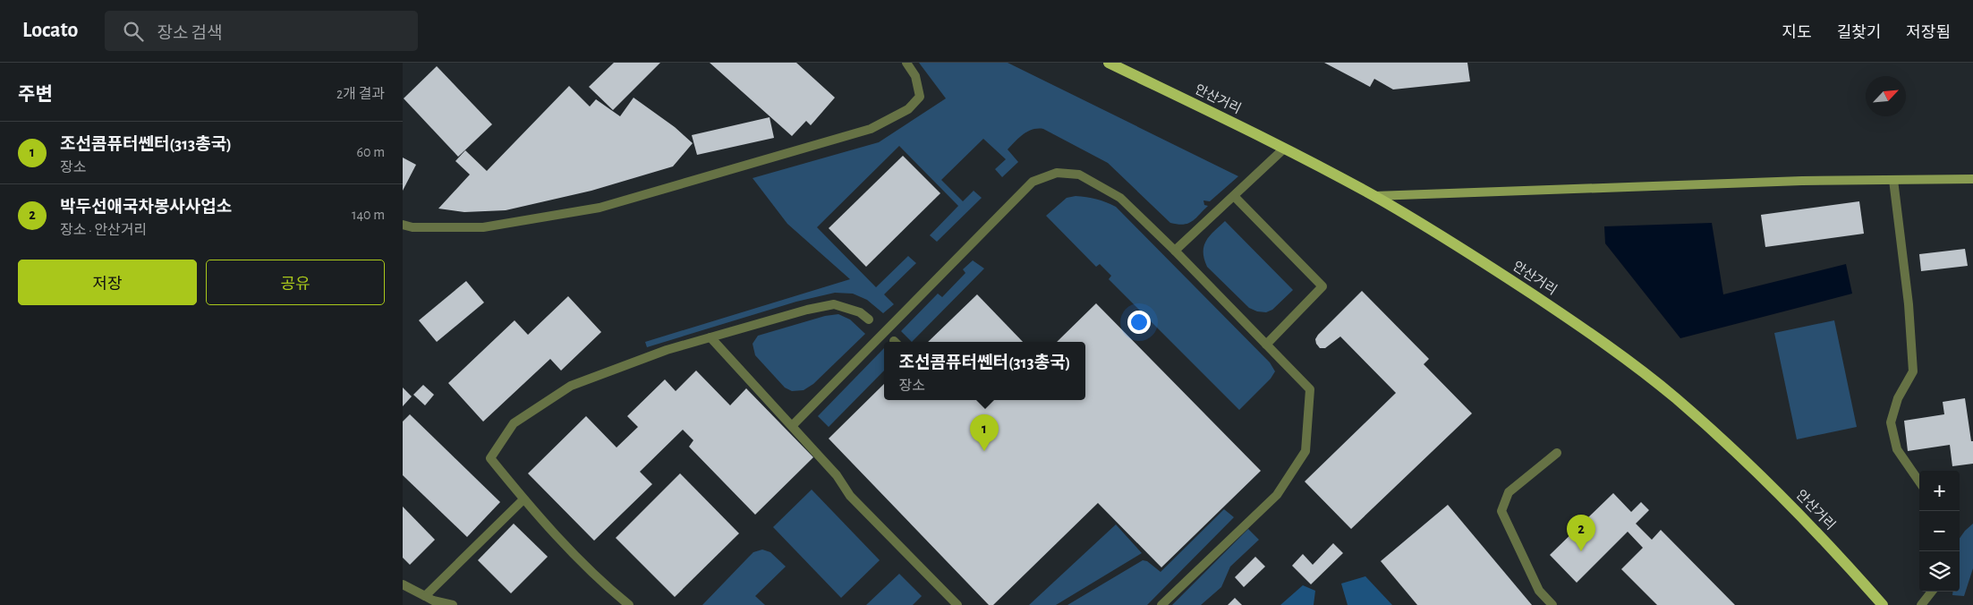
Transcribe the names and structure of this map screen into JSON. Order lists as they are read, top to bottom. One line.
{"streets":{"main road":["안산거리"]},"north":"top right","page":{"header":"Locato","search":"장소 검색","nav":["지도","길찾기","저장됨"],"heading":["주변","2개 결과"],"list":[{"mark":"1","name":"조선콤퓨터쎈터(313총국)","note":"장소","value":"60 m"},{"mark":"2","name":"박두선애국차봉사사업소","note":"장소 · 안산거리","value":"140 m"}],"buttons":["저장","공유"],"popup":["조선콤퓨터쎈터(313총국)","장소"],"pins":["1","2"],"map_buttons":["+","−"]}}
